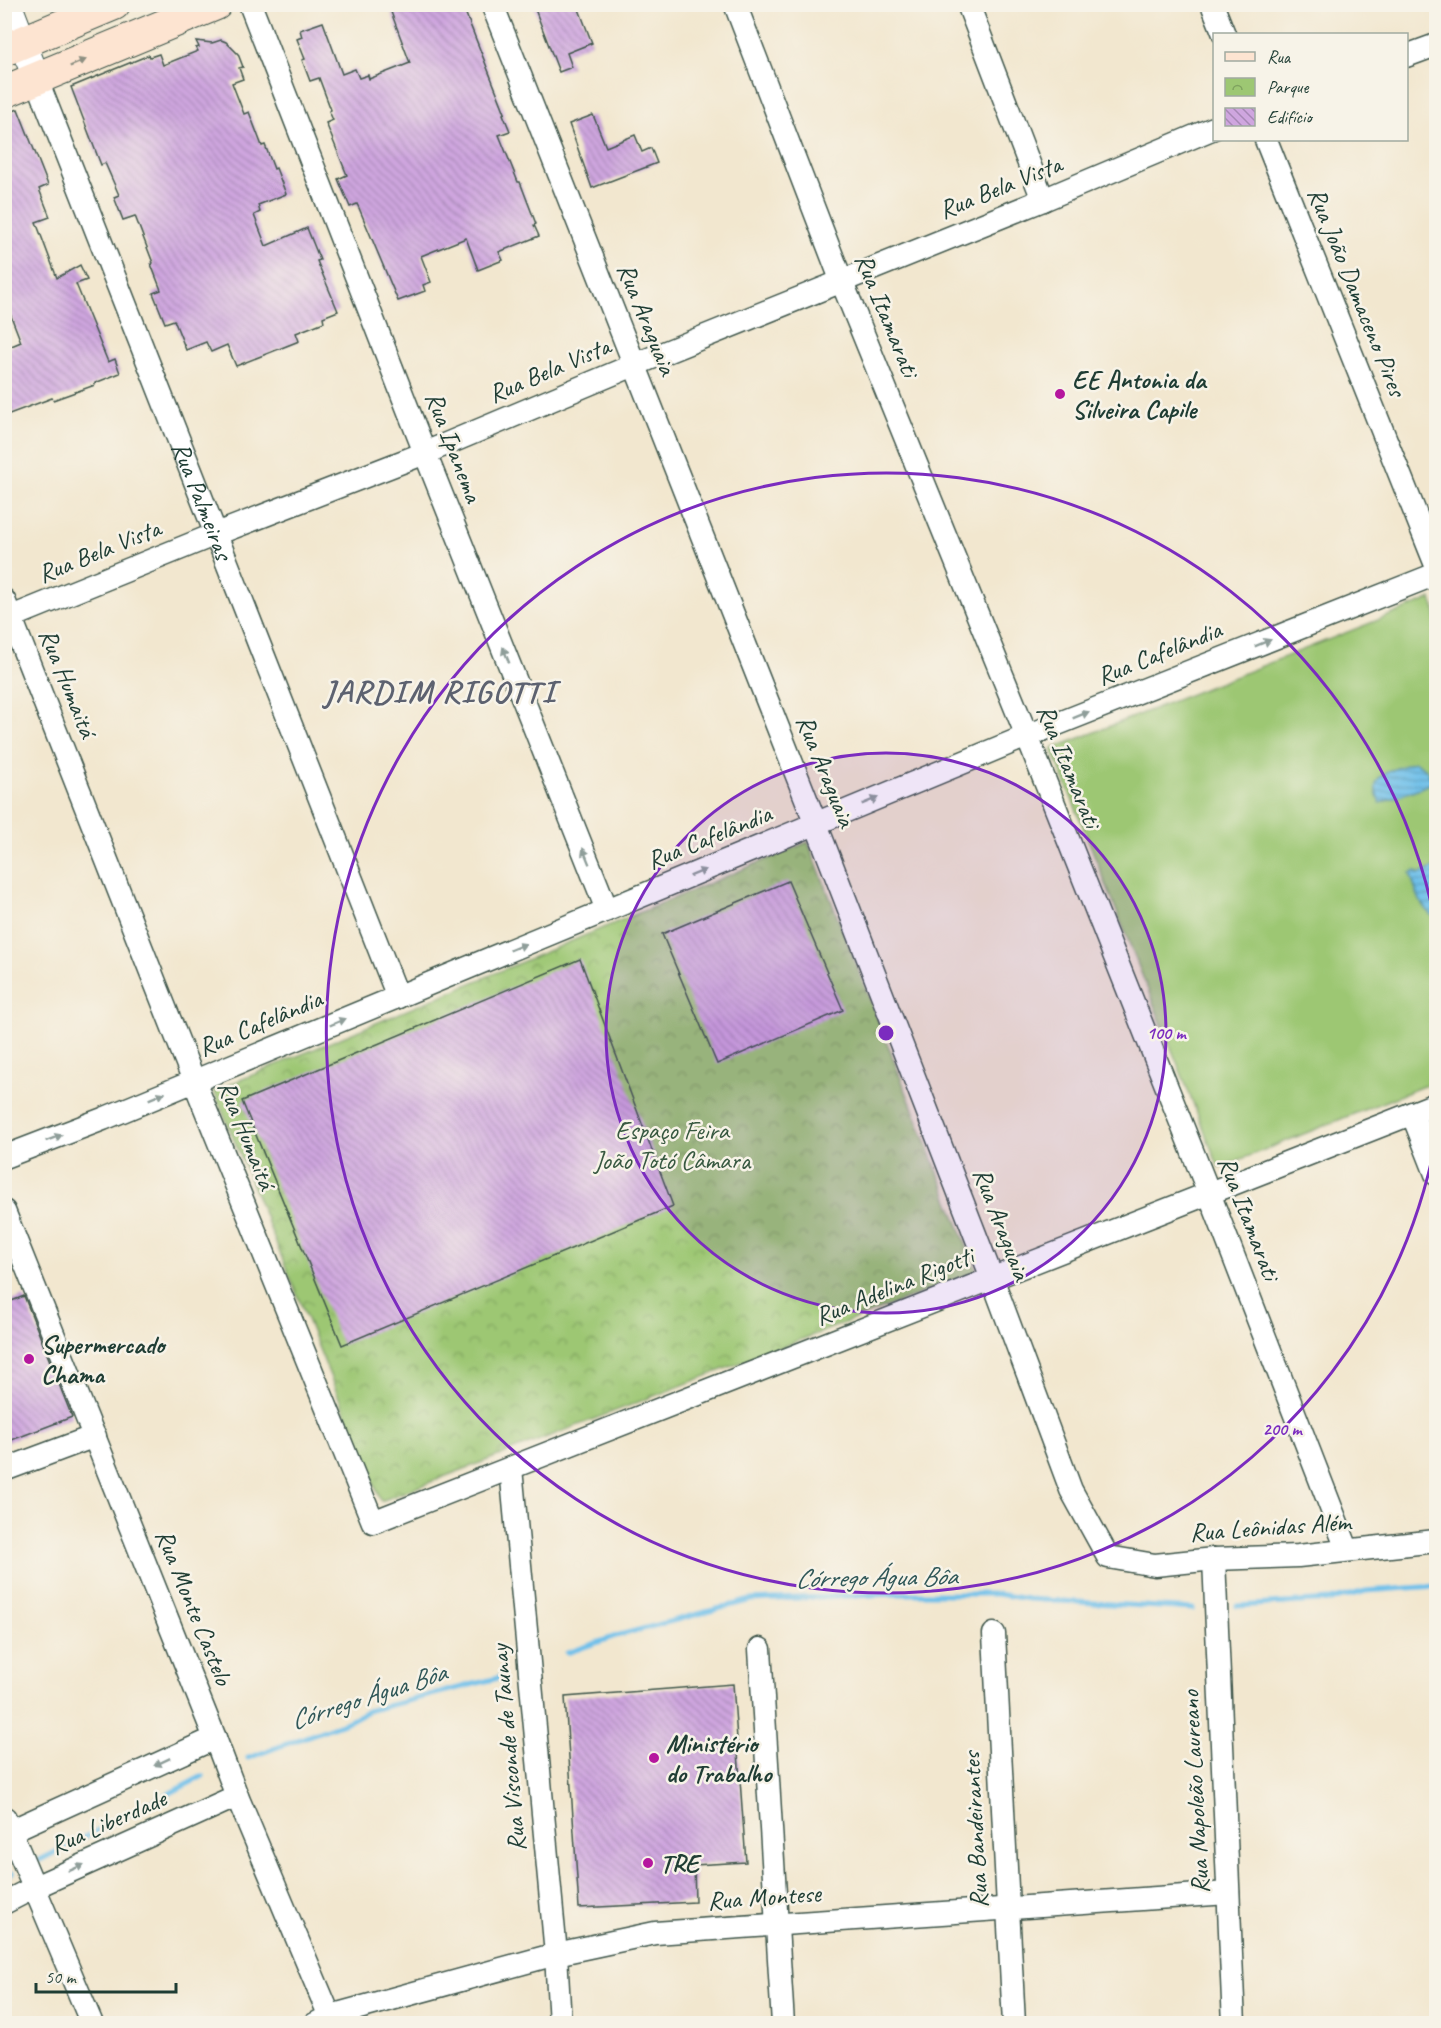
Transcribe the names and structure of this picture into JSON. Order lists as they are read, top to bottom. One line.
{"streets":{"street":["Rua Bela Vista","Rua João Damaceno Pires","Rua Itamarati","Rua Araguaia","Rua Ipanema","Rua Palmeiras","Rua Cafelândia","Rua Humaitá","Rua Adelina Rigotti","Rua Leônidas Além","Rua Monte Castelo","Rua Visconde de Taunay","Rua Napoleão Laureano","Rua Liberdade","Rua Bandeirantes","Rua Montese"]},"crossings":[["Rua Bela Vista","Rua Itamarati"],["Rua Bela Vista","Rua Araguaia"],["Rua Bela Vista","Rua Ipanema"],["Rua Bela Vista","Rua Palmeiras"],["Rua Bela Vista","Rua Humaitá"],["Rua Itamarati","Rua Cafelândia"],["Rua Itamarati","Rua Adelina Rigotti"],["Rua Itamarati","Rua Leônidas Além"],["Rua Araguaia","Rua Cafelândia"],["Rua Araguaia","Rua Adelina Rigotti"],["Rua Araguaia","Rua Leônidas Além"],["Rua Ipanema","Rua Cafelândia"],["Rua Palmeiras","Rua Cafelândia"],["Rua Cafelândia","Rua Humaitá"],["Rua Humaitá","Rua Adelina Rigotti"],["Rua Adelina Rigotti","Rua Visconde de Taunay"],["Rua Leônidas Além","Rua Napoleão Laureano"],["Rua Monte Castelo","Rua Liberdade"],["Rua Monte Castelo","Rua Montese"],["Rua Visconde de Taunay","Rua Montese"],["Rua Napoleão Laureano","Rua Montese"],["Rua Bandeirantes","Rua Montese"]],"one_way":["Rua Ipanema","Rua Cafelândia"],"districts":["JARDIM RIGOTTI"],"water":["Córrego Água Bôa"],"parks":["Espaço Feira João Totó Câmara"],"places":["EE Antonia da Silveira Capile","Supermercado Chama","Ministério do Trabalho","TRE"],"legend":["Rua","Parque","Edifício"],"scale_bar":"50 m","rings":["100 m","200 m"]}
